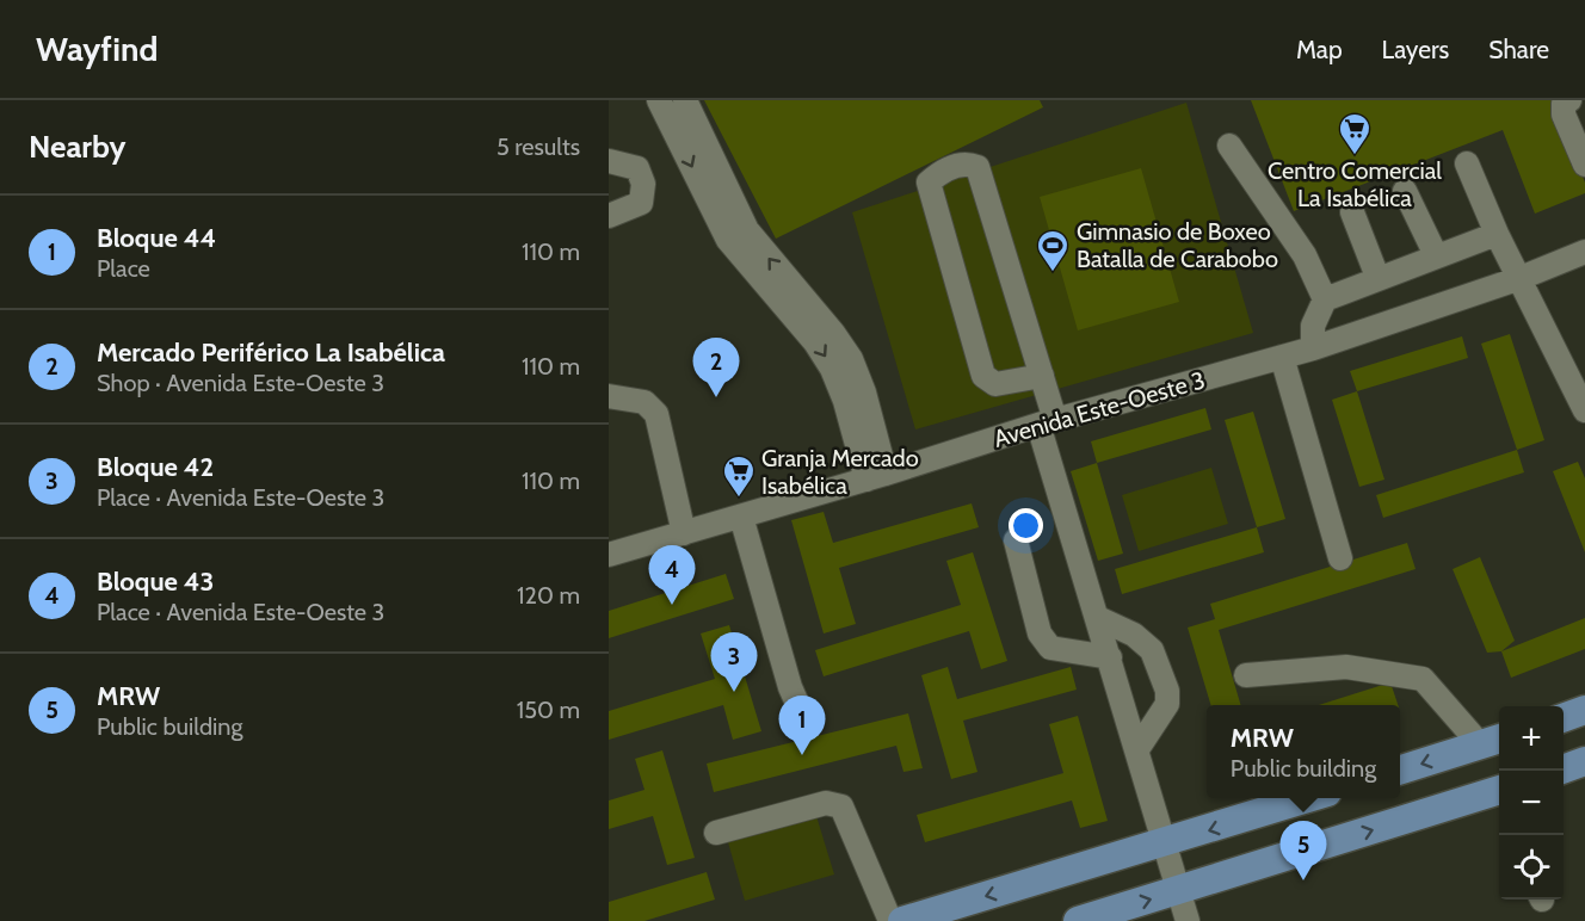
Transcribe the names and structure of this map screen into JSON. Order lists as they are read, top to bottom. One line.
{"streets":{"street":["Avenida Este-Oeste 3"]},"places":{"supermarket":["Centro Comercial La Isabélica","Granja Mercado Isabélica"],"sports":["Gimnasio de Boxeo Batalla de Carabobo"]},"page":{"header":"Wayfind","nav":["Map","Layers","Share"],"heading":["Nearby","5 results"],"list":[{"mark":"1","name":"Bloque 44","note":"Place","value":"110 m"},{"mark":"2","name":"Mercado Periférico La Isabélica","note":"Shop · Avenida Este-Oeste 3","value":"110 m"},{"mark":"3","name":"Bloque 42","note":"Place · Avenida Este-Oeste 3","value":"110 m"},{"mark":"4","name":"Bloque 43","note":"Place · Avenida Este-Oeste 3","value":"120 m"},{"mark":"5","name":"MRW","note":"Public building","value":"150 m"}],"pins":["2","4","3","1","5"],"popup":["MRW","Public building"],"map_buttons":["+","−"]}}
